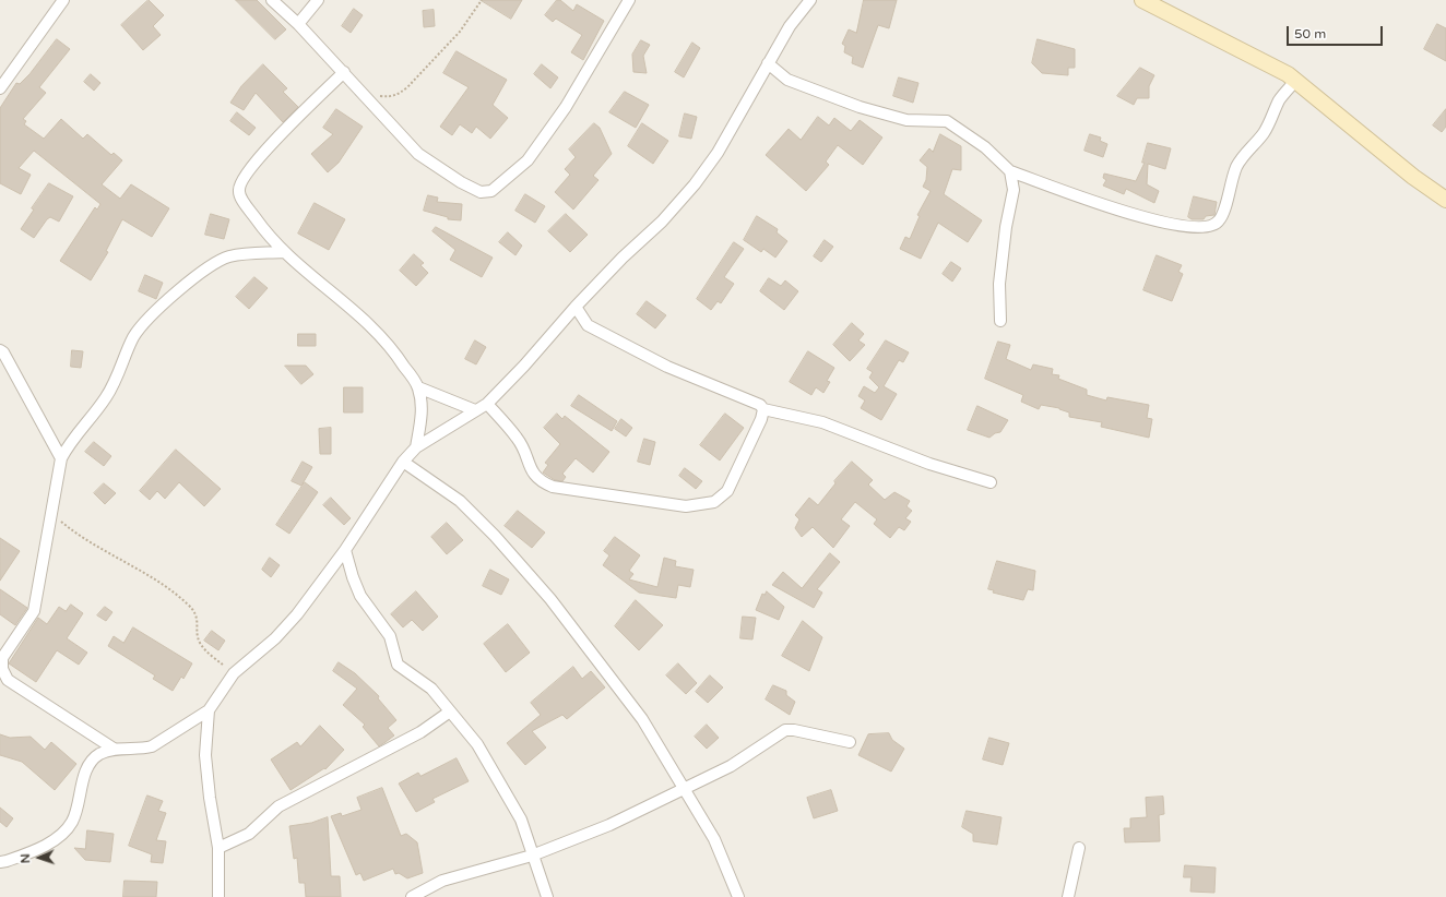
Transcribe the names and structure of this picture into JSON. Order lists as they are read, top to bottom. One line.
{"scale_bar":"50 m","north":"left"}
